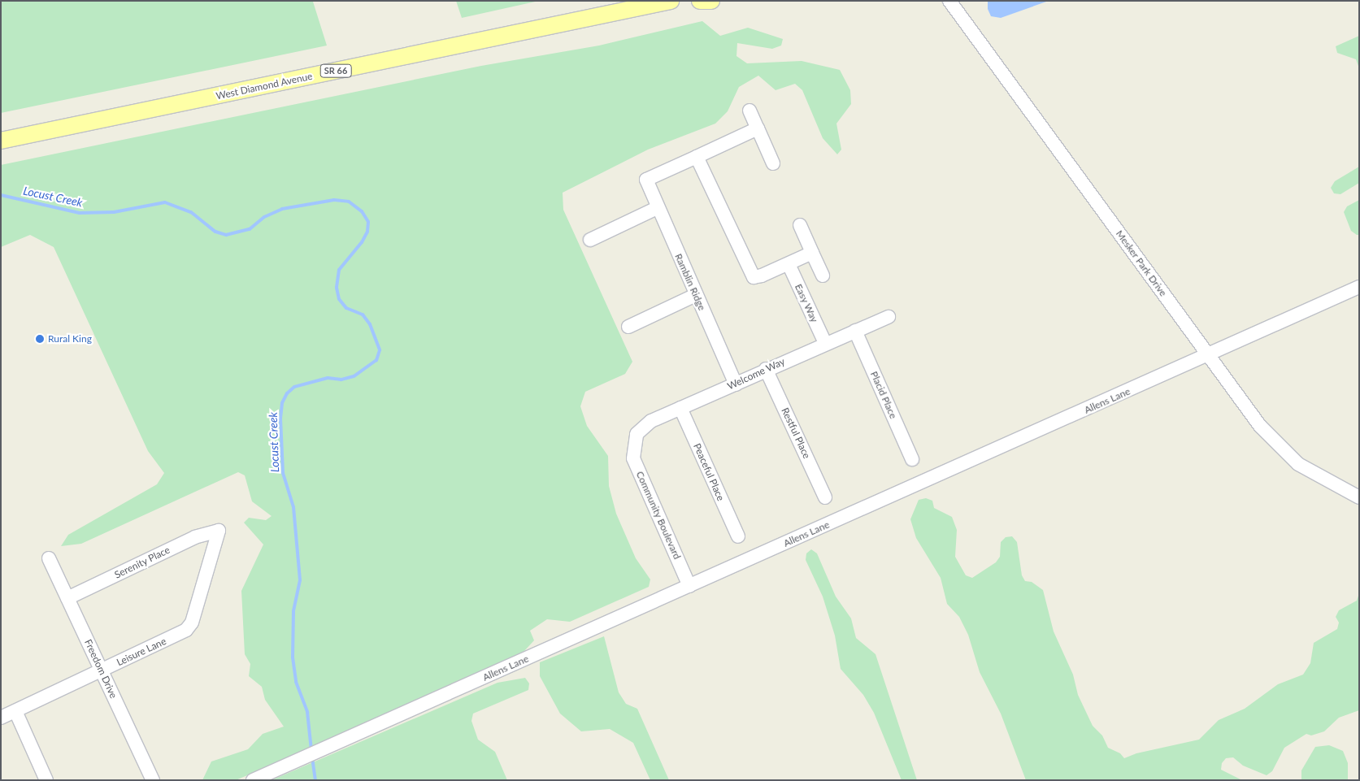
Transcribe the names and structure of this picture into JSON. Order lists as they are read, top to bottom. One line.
{"streets":{"main road":["SR 66","West Diamond Avenue"],"street":["Mesker Park Drive","Ramblin Ridge","Easy Way","Welcome Way","Placid Place","Allens Lane","Restful Place","Peaceful Place","Community Boulevard","Serenity Place","Leisure Lane","Freedom Drive"]},"crossings":[["Mesker Park Drive","Allens Lane"],["Ramblin Ridge","Welcome Way"],["Easy Way","Welcome Way"],["Welcome Way","Placid Place"],["Welcome Way","Restful Place"],["Welcome Way","Peaceful Place"],["Welcome Way","Community Boulevard"],["Allens Lane","Community Boulevard"],["Serenity Place","Leisure Lane"],["Serenity Place","Freedom Drive"],["Leisure Lane","Freedom Drive"]],"water":["Locust Creek"],"places":["Rural King"]}
